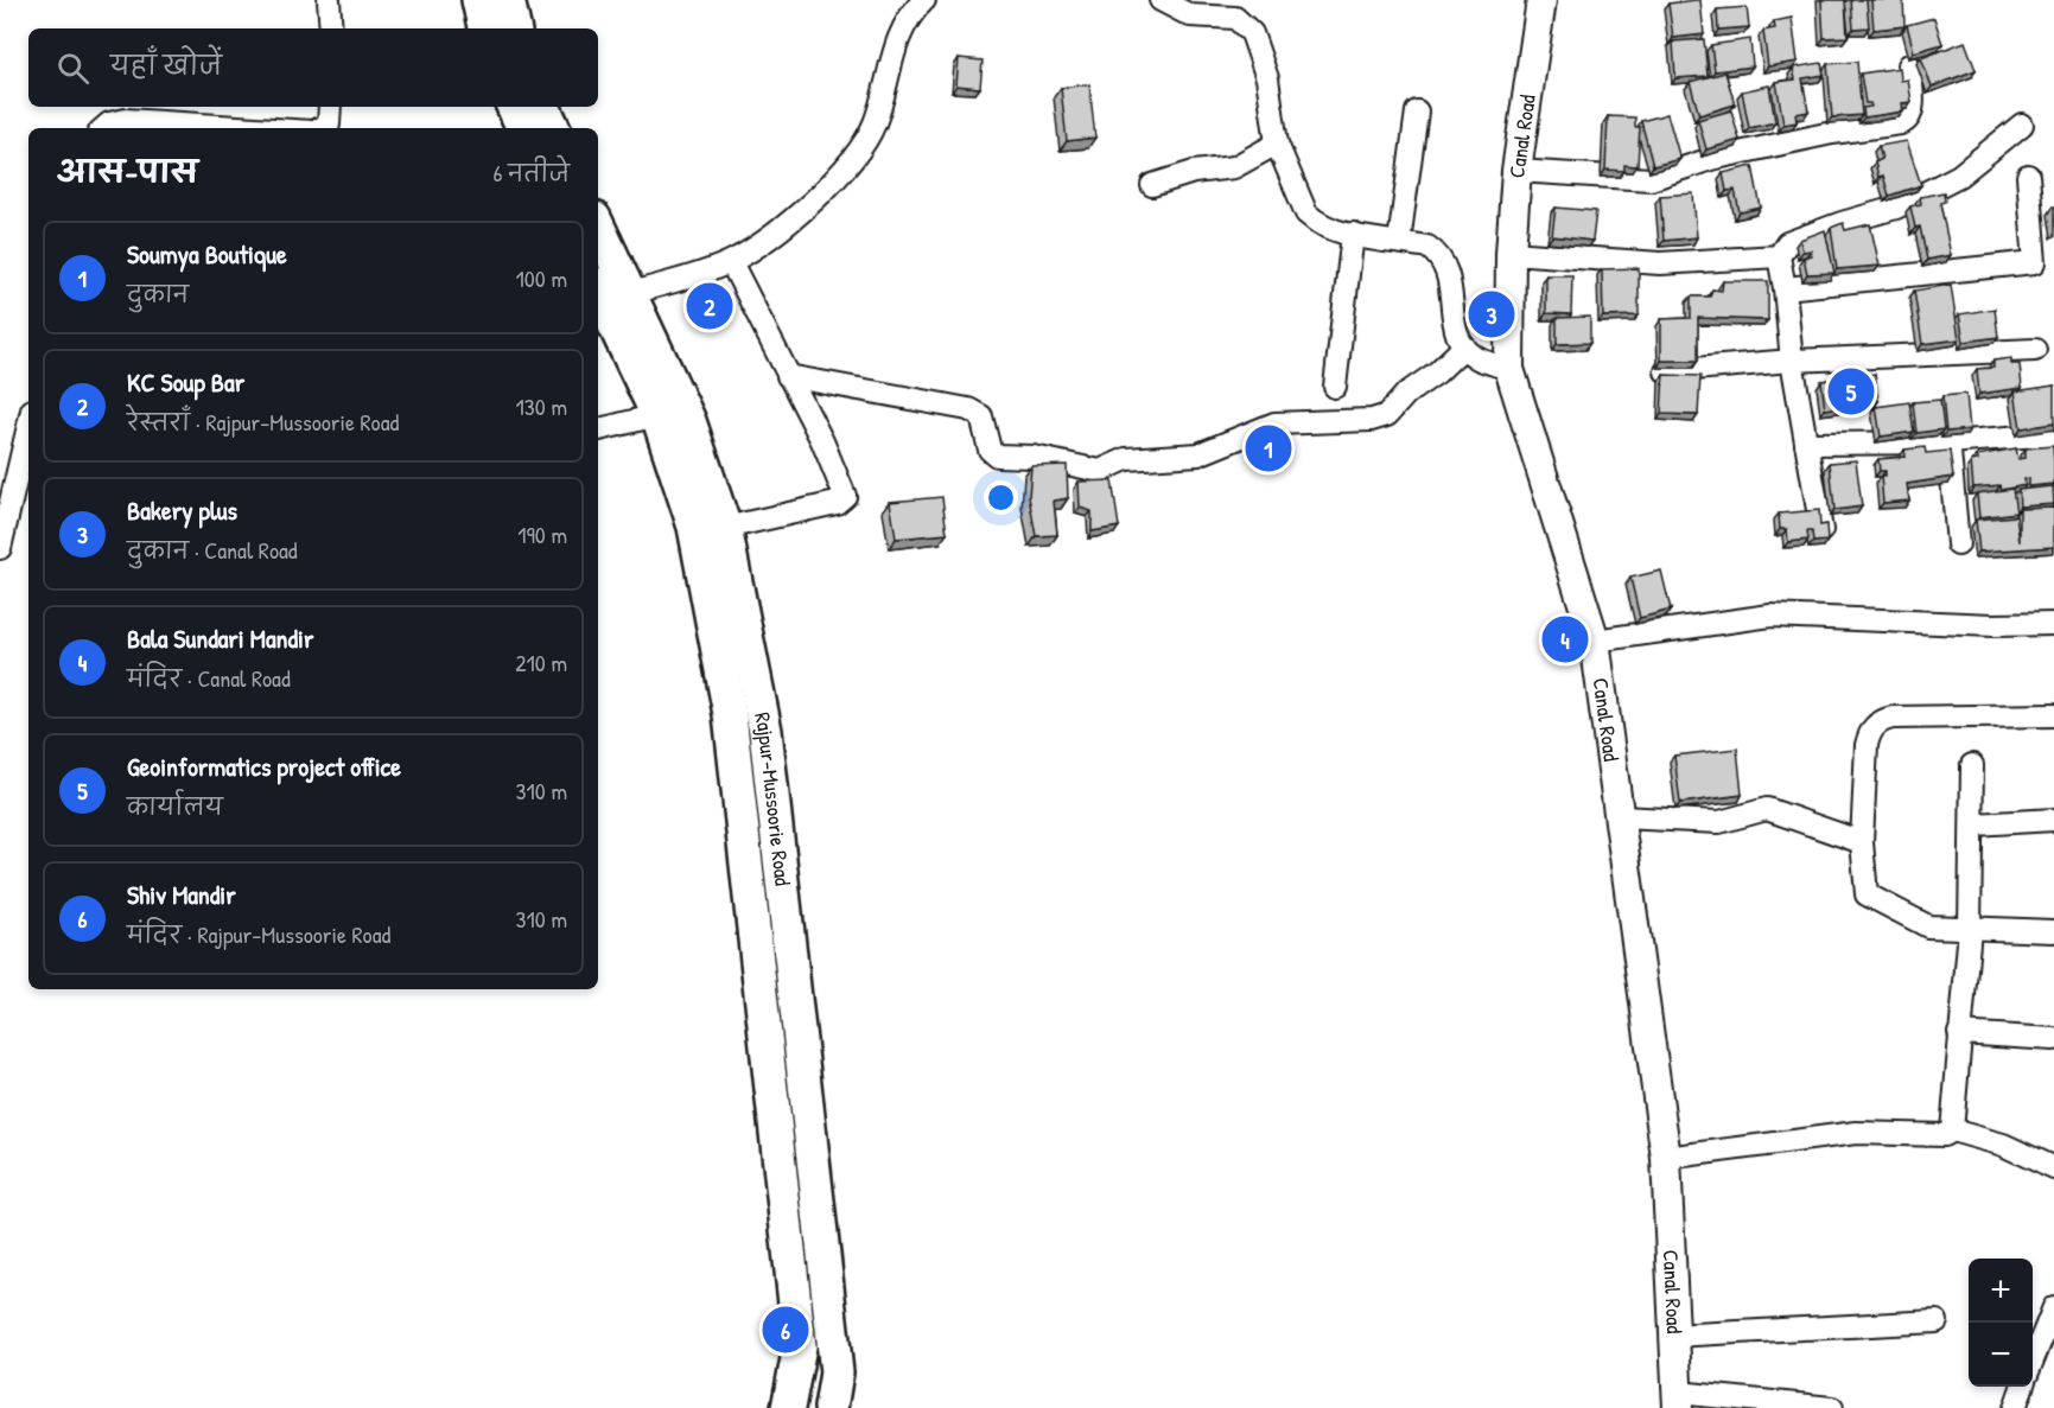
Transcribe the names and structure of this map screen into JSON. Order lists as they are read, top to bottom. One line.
{"streets":{"main road":["Rajpur-Mussoorie Road"],"street":["Canal Road"]},"page":{"search":"यहाँ खोजें","heading":["आस-पास","6 नतीजे"],"list":[{"mark":"1","name":"Soumya Boutique","note":"दुकान","value":"100 m"},{"mark":"2","name":"KC Soup Bar","note":"रेस्तराँ · Rajpur-Mussoorie Road","value":"130 m"},{"mark":"3","name":"Bakery plus","note":"दुकान · Canal Road","value":"190 m"},{"mark":"4","name":"Bala Sundari Mandir","note":"मंदिर · Canal Road","value":"210 m"},{"mark":"5","name":"Geoinformatics project office","note":"कार्यालय","value":"310 m"},{"mark":"6","name":"Shiv Mandir","note":"मंदिर · Rajpur-Mussoorie Road","value":"310 m"}],"pins":["2","3","5","1","4","6"],"map_buttons":["+","−"]}}
